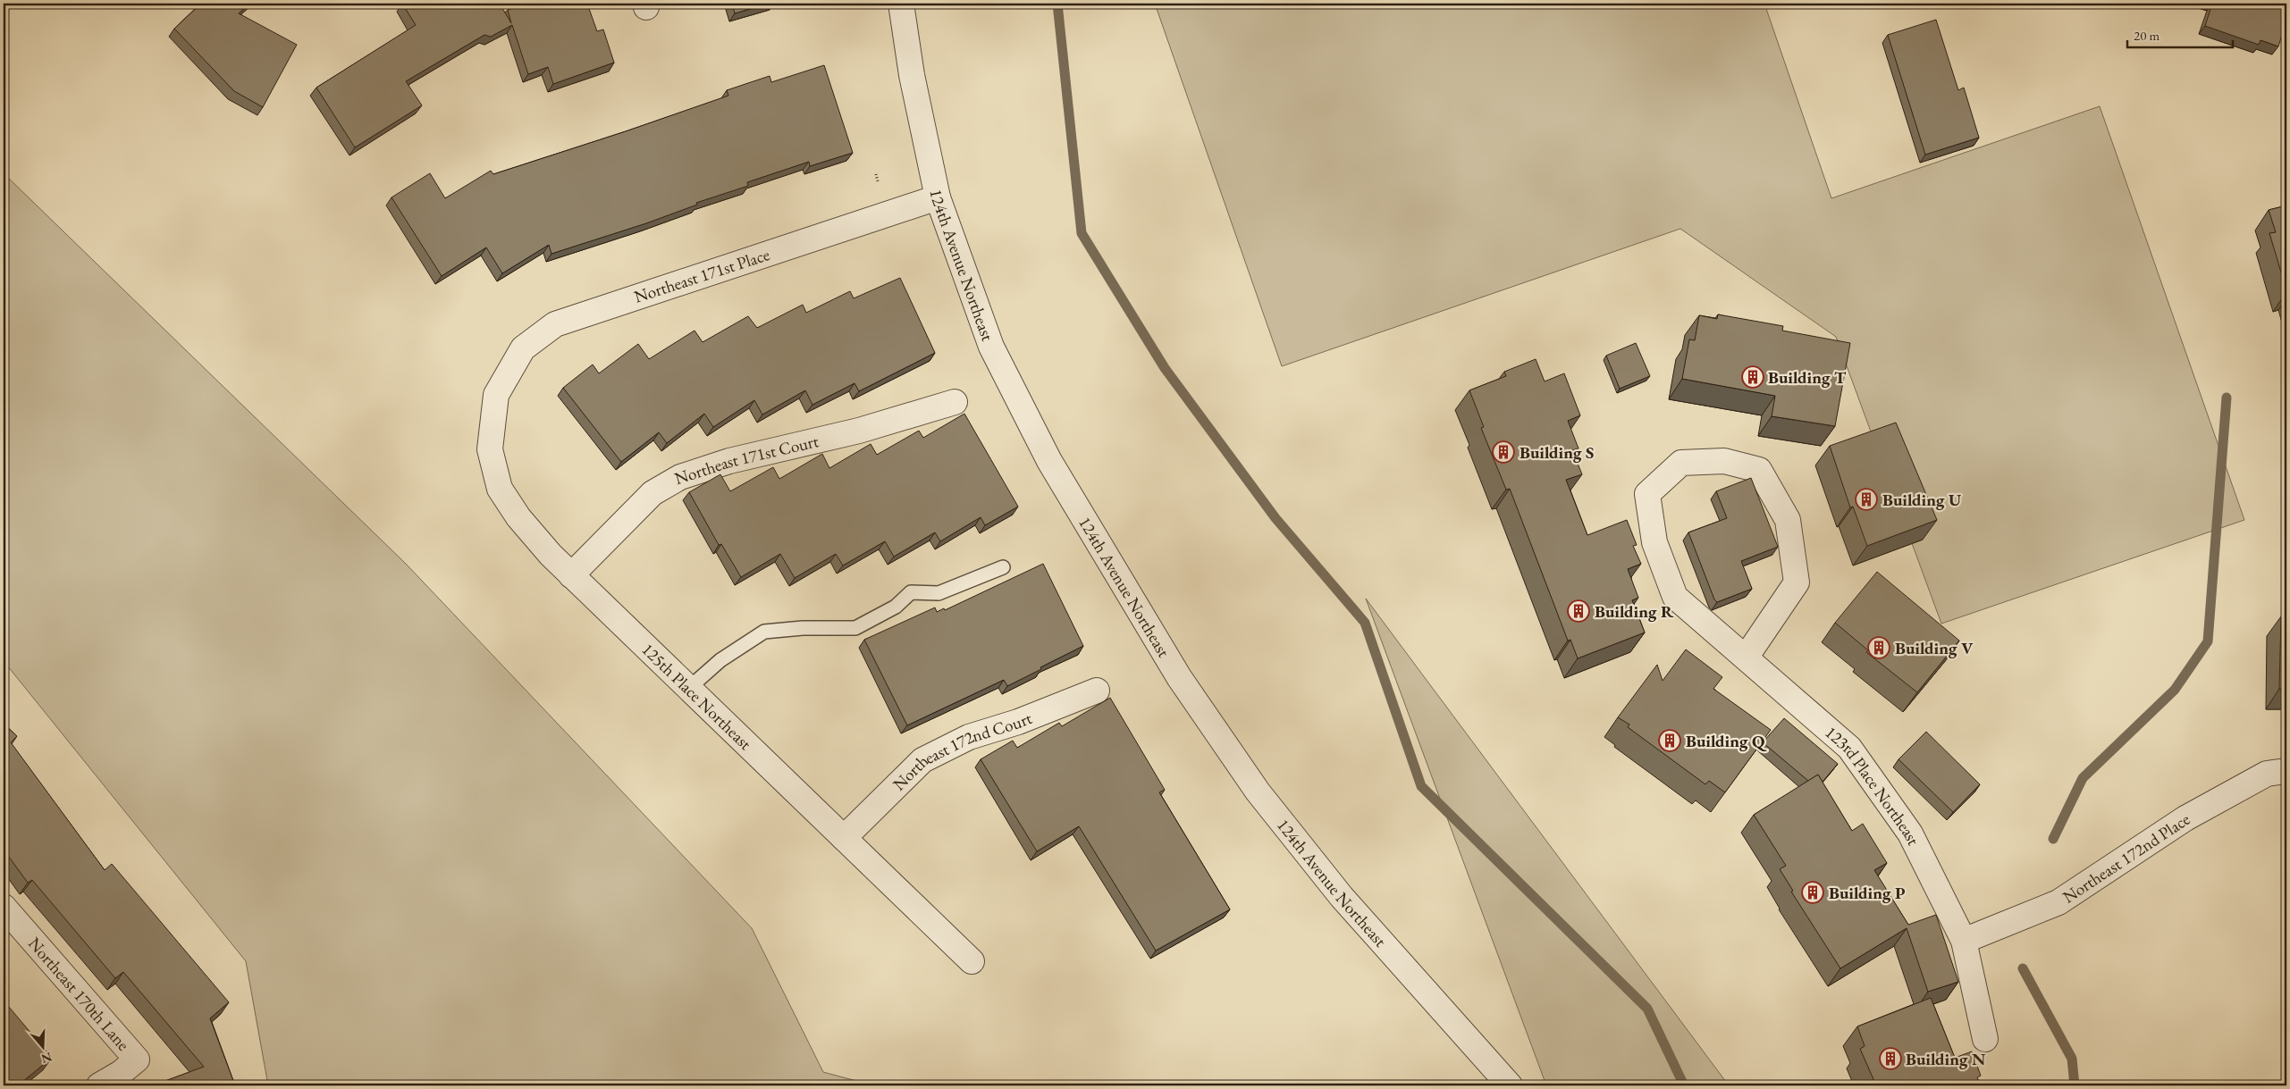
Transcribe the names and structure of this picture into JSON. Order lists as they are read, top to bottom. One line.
{"streets":{"street":["124th Avenue Northeast","Northeast 171st Place","Northeast 171st Court","125th Place Northeast","Northeast 172nd Court","123rd Place Northeast","Northeast 172nd Place","Northeast 170th Lane"]},"crossings":[["124th Avenue Northeast","Northeast 171st Place"],["Northeast 171st Place","125th Place Northeast"],["Northeast 171st Court","125th Place Northeast"],["125th Place Northeast","Northeast 172nd Court"],["123rd Place Northeast","Northeast 172nd Place"]],"places":{"building":["Building T","Building S","Building U","Building R","Building V","Building Q","Building P","Building N"]},"scale_bar":"20 m","north":"bottom"}
